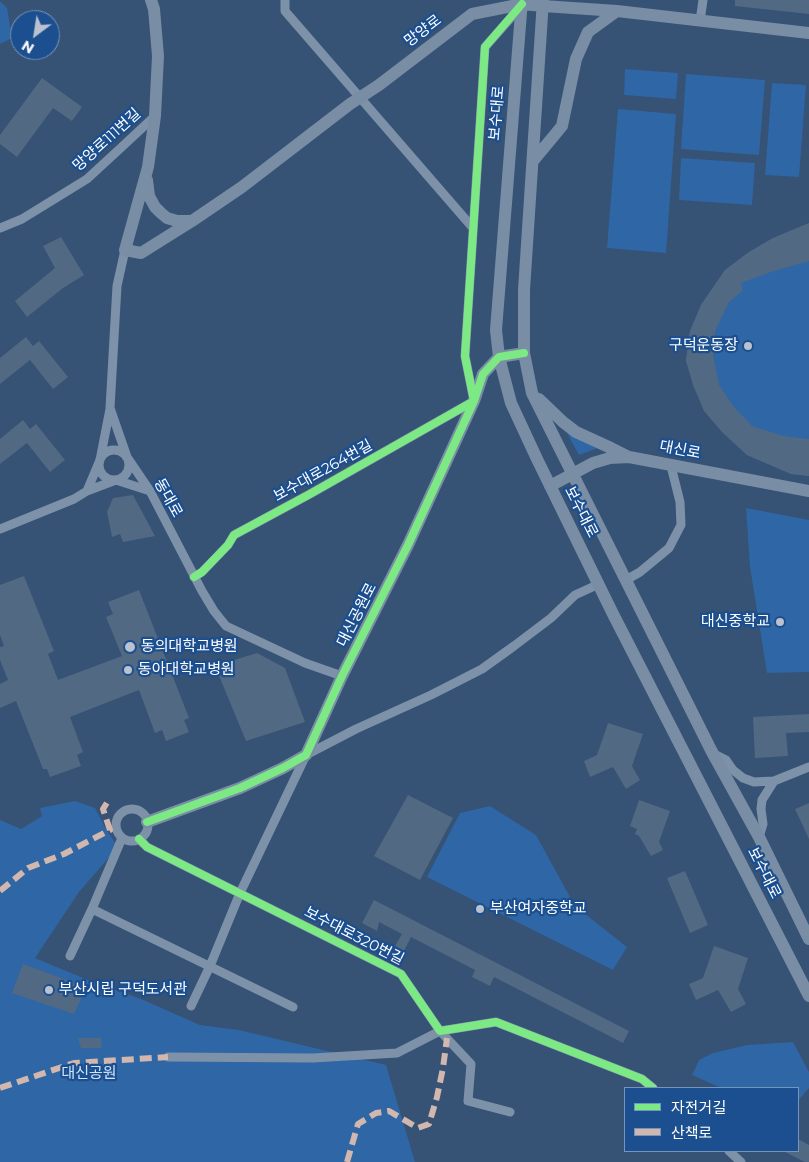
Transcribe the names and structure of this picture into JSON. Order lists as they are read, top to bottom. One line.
{"streets":{"main road":["망양로","보수대로","대신로","대신공원로"],"street":["망양로111번길","보수대로264번길","동대로","보수대로320번길"]},"crossings":[["망양로","보수대로"],["망양로","동대로"],["보수대로","대신로"],["보수대로","대신공원로"],["보수대로264번길","동대로"],["보수대로264번길","대신공원로"],["동대로","대신공원로"],["대신공원로","보수대로320번길"]],"parks":["대신공원"],"places":["구덕운동장","대신중학교","동의대학교병원","동아대학교병원","부산여자중학교","부산시립 구덕도서관"],"legend":["자전거길","산책로"],"north":"bottom left"}
